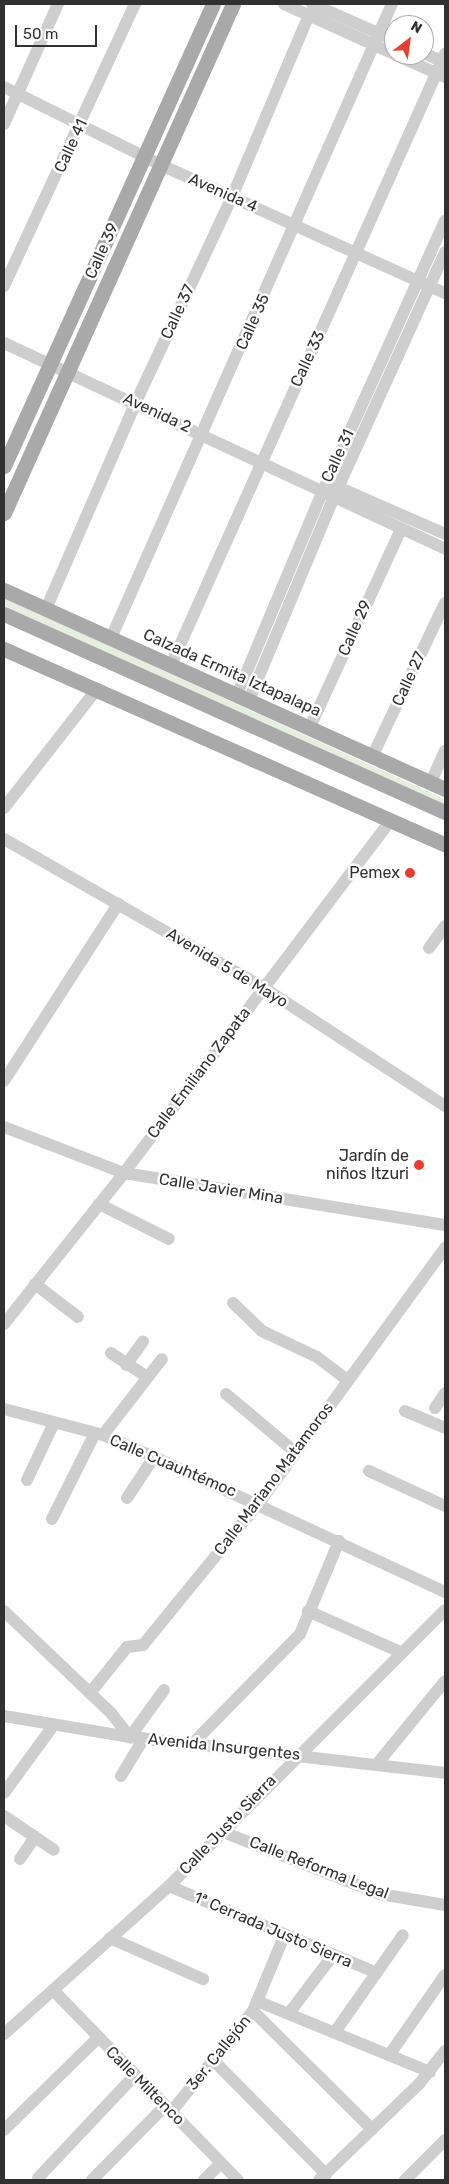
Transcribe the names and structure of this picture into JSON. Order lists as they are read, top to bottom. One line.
{"streets":{"main road":["Calle 39","Calzada Ermita Iztapalapa"],"street":["Calle 41","Avenida 4","Calle 37","Calle 35","Calle 33","Avenida 2","Calle 31","Calle 29","Calle 27","Avenida 5 de Mayo","Calle Emiliano Zapata","Calle Javier Mina","Calle Cuauhtémoc","Calle Mariano Matamoros","Avenida Insurgentes","Calle Justo Sierra","Calle Reforma Legal","1ª Cerrada Justo Sierra","3er. Callejón","Calle Miltenco"]},"crossings":[["Calle 41","Avenida 4"],["Avenida 4","Calle 39"],["Avenida 4","Calle 37"],["Avenida 4","Calle 35"],["Avenida 4","Calle 33"],["Avenida 4","Calle 31"],["Calle 39","Avenida 2"],["Calle 37","Avenida 2"],["Calle 37","Calzada Ermita Iztapalapa"],["Calle 35","Avenida 2"],["Calle 35","Calzada Ermita Iztapalapa"],["Calle 33","Avenida 2"],["Calle 33","Calzada Ermita Iztapalapa"],["Avenida 2","Calle 31"],["Avenida 2","Calle 29"],["Calle 31","Calzada Ermita Iztapalapa"],["Calle 29","Calzada Ermita Iztapalapa"],["Calzada Ermita Iztapalapa","Calle 27"],["Avenida 5 de Mayo","Calle Emiliano Zapata"],["Calle Emiliano Zapata","Calle Javier Mina"],["Calle Cuauhtémoc","Calle Mariano Matamoros"],["Avenida Insurgentes","Calle Justo Sierra"],["Calle Justo Sierra","Calle Reforma Legal"],["Calle Justo Sierra","1ª Cerrada Justo Sierra"],["Calle Justo Sierra","Calle Miltenco"],["1ª Cerrada Justo Sierra","3er. Callejón"],["3er. Callejón","Calle Miltenco"]],"places":["Pemex","Jardín de niños Itzuri"],"scale_bar":"50 m","north":"top right"}
